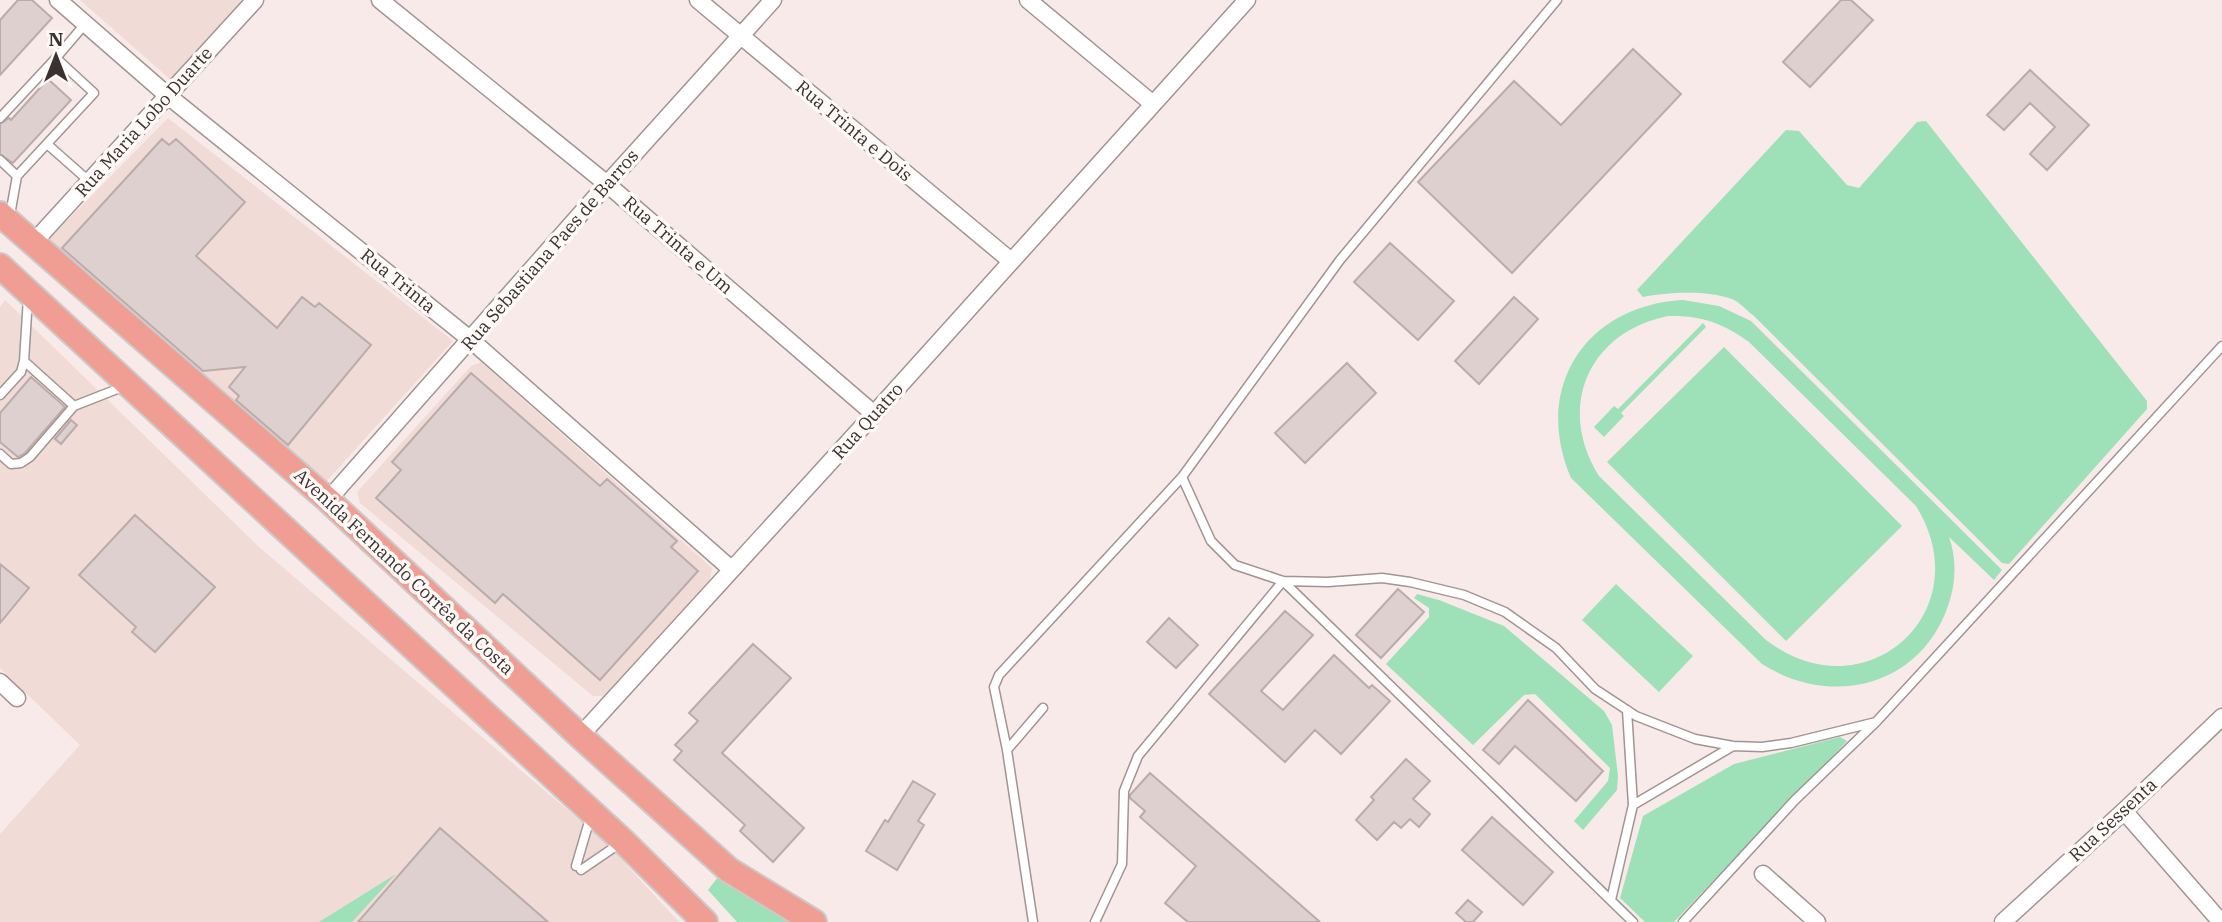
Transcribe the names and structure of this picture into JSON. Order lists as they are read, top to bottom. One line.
{"streets":{"highway":["Avenida Fernando Corrêa da Costa"],"street":["Rua Maria Lobo Duarte","Rua Trinta e Dois","Rua Trinta e Um","Rua Sebastiana Paes de Barros","Rua Trinta","Rua Quatro","Rua Sessenta"]},"crossings":[["Rua Maria Lobo Duarte","Rua Trinta"],["Rua Maria Lobo Duarte","Avenida Fernando Corrêa da Costa"],["Rua Trinta e Dois","Rua Sebastiana Paes de Barros"],["Rua Trinta e Dois","Rua Quatro"],["Rua Trinta e Um","Rua Sebastiana Paes de Barros"],["Rua Trinta e Um","Rua Quatro"],["Rua Sebastiana Paes de Barros","Rua Trinta"],["Rua Sebastiana Paes de Barros","Avenida Fernando Corrêa da Costa"],["Rua Trinta","Rua Quatro"],["Rua Quatro","Avenida Fernando Corrêa da Costa"]],"north":"top"}
